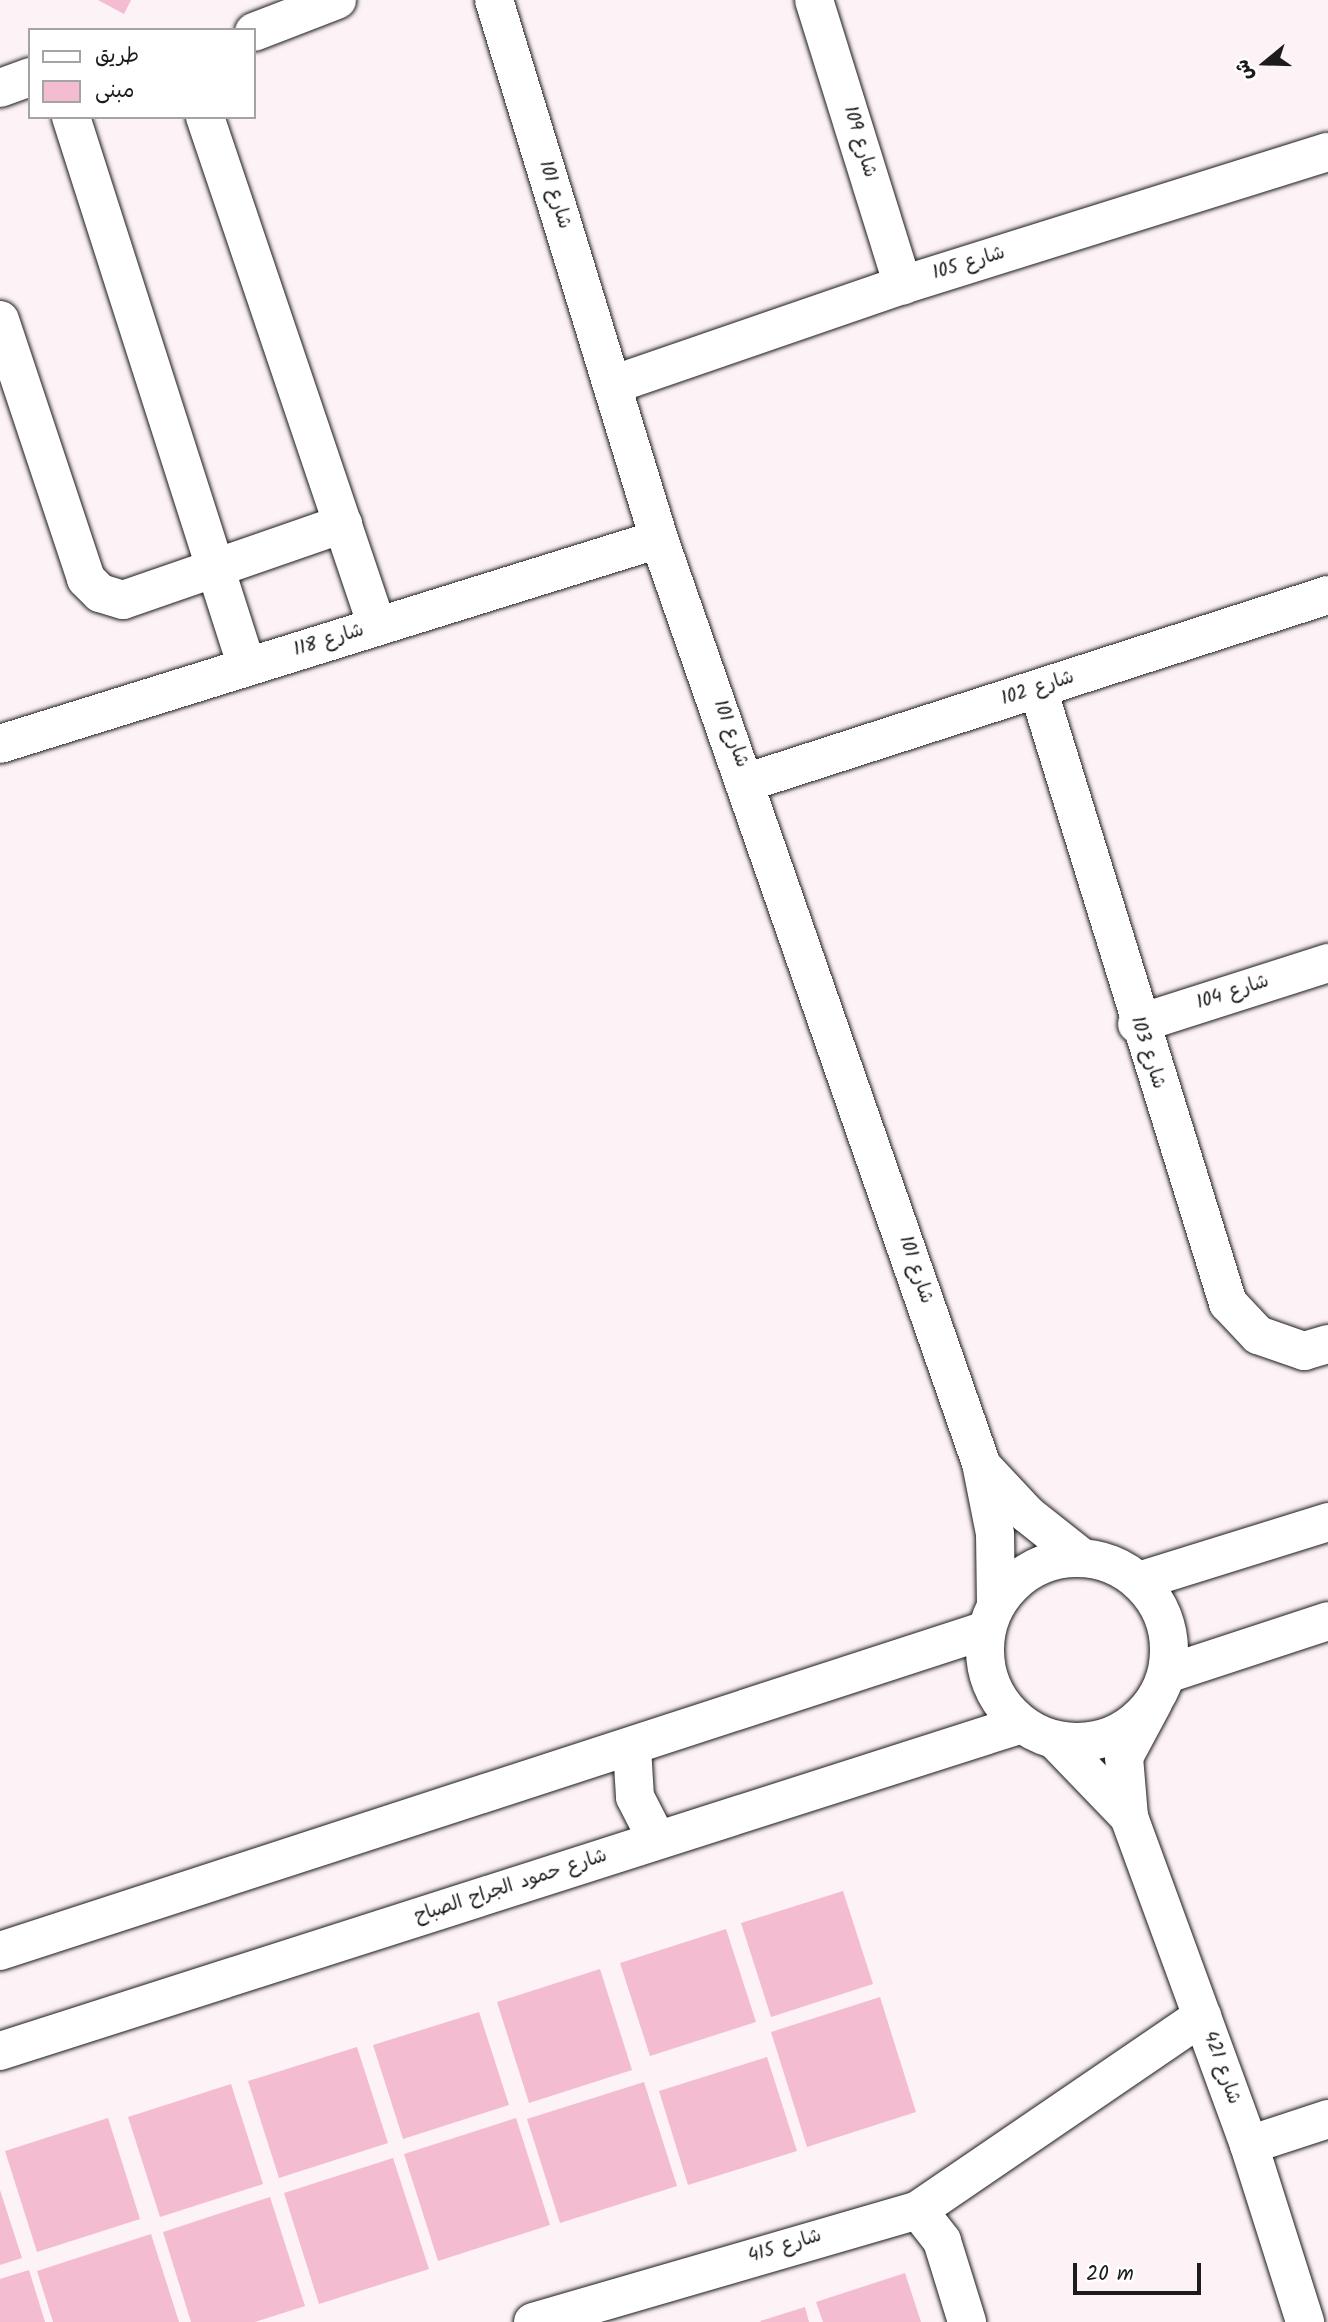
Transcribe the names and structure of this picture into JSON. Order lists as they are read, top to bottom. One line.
{"streets":{"street":["شارع 109","شارع 101","شارع 105","شارع 118","شارع 102","شارع 104","شارع 103","شارع حمود الجراح الصباح","شارع 421","شارع 415"]},"crossings":[["شارع 109","شارع 105"],["شارع 101","شارع 105"],["شارع 101","شارع 118"],["شارع 101","شارع 102"],["شارع 101","شارع حمود الجراح الصباح"],["شارع 101","شارع 421"],["شارع 102","شارع 103"],["شارع 104","شارع 103"],["شارع حمود الجراح الصباح","شارع 421"],["شارع 421","شارع 415"]],"legend":["طريق","مبنى"],"scale_bar":"20 m","north":"left"}
